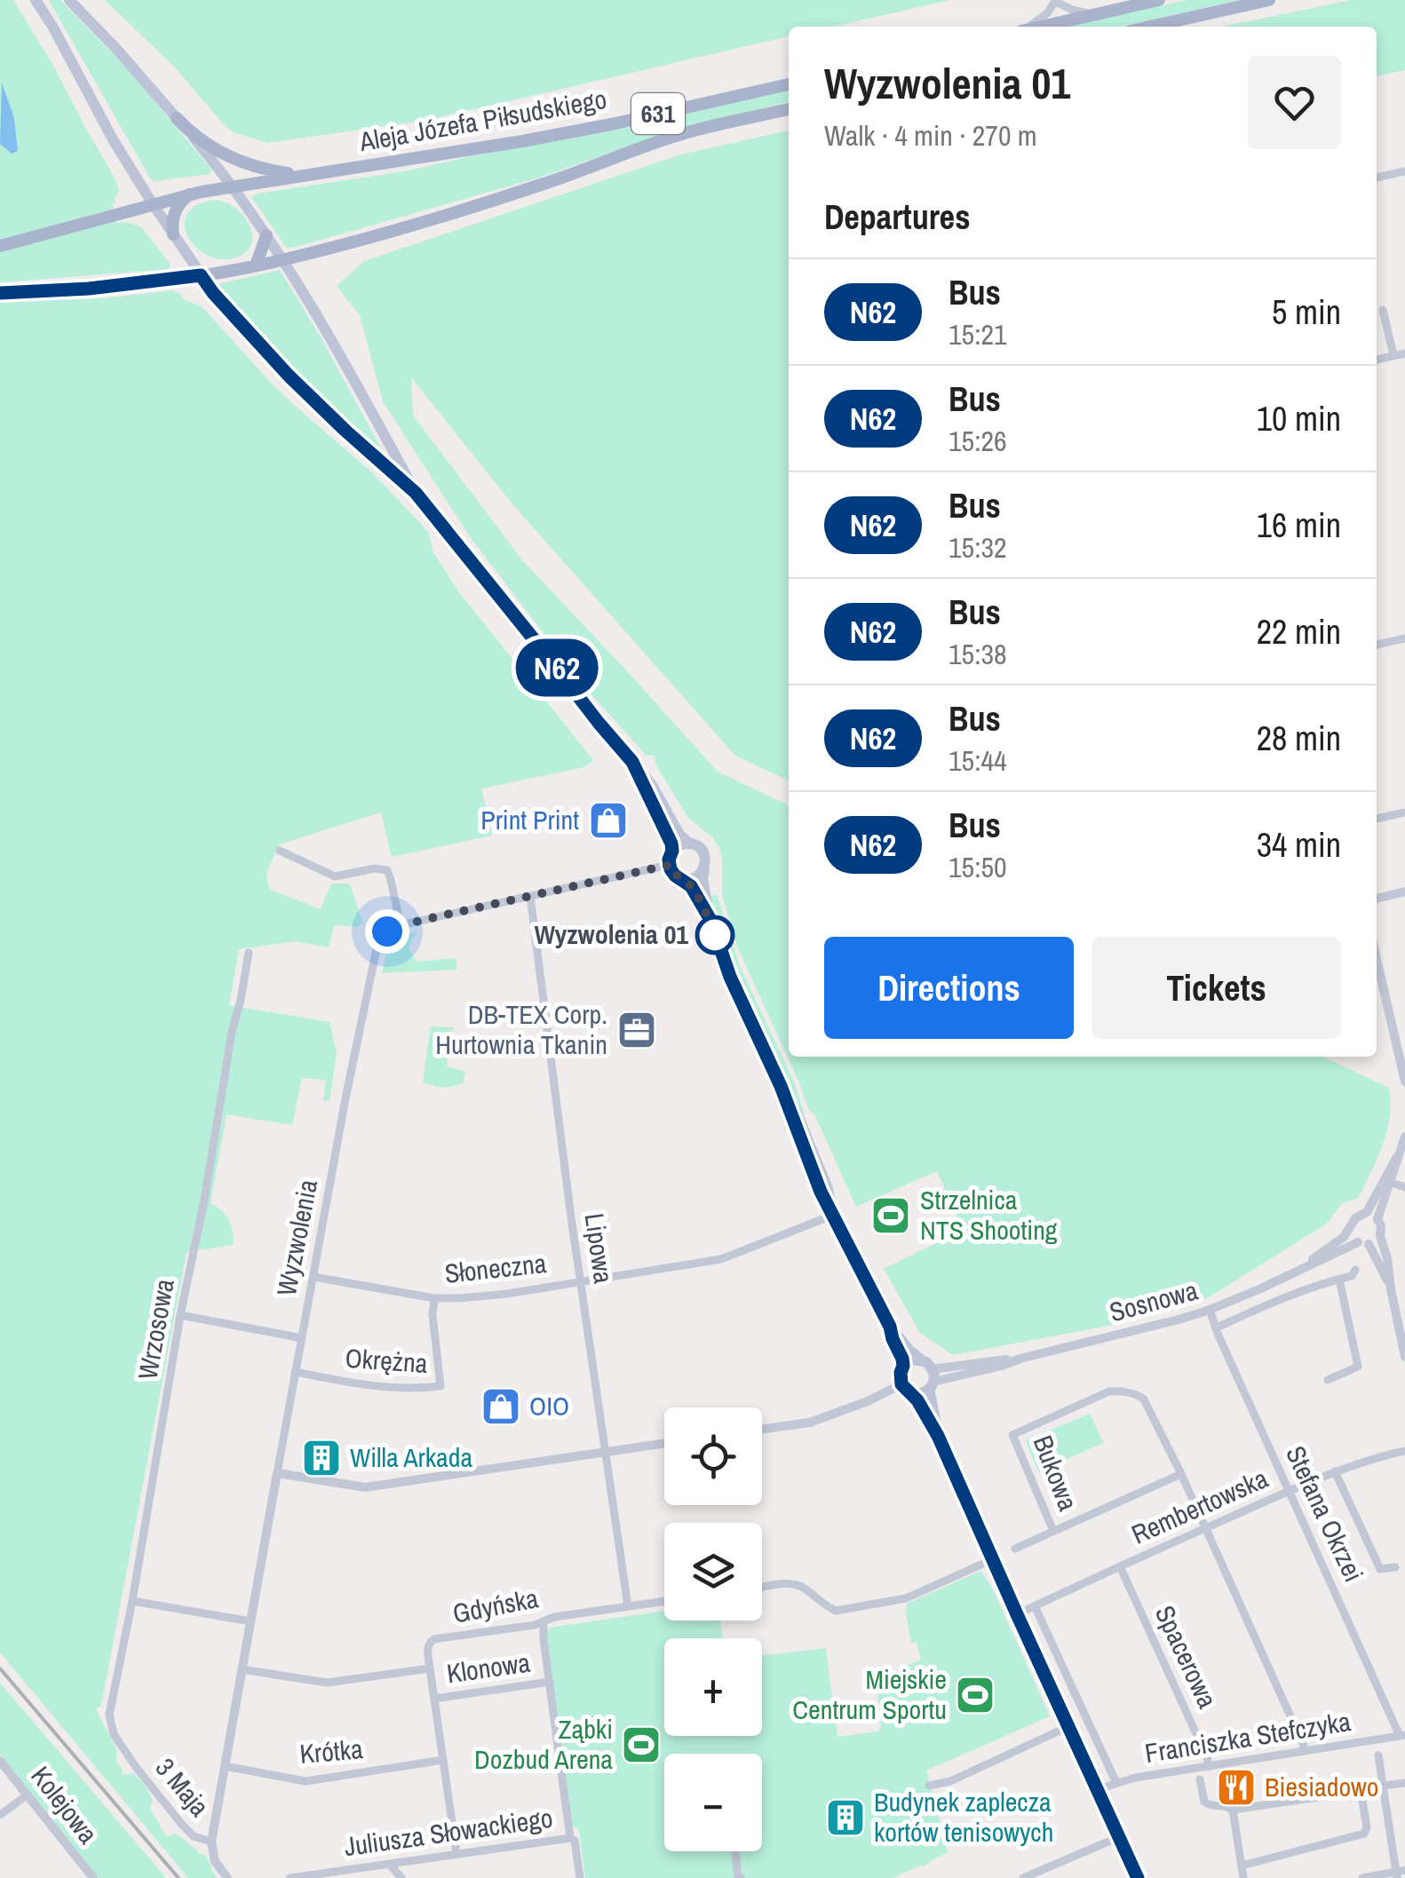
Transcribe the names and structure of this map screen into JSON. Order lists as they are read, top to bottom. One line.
{"streets":{"main road":["631","Aleja Józefa Piłsudskiego"],"street":["Wyzwolenia","Lipowa","Słoneczna","Sosnowa","Wrzosowa","Okrężna","Bukowa","Rembertowska","Stefana Okrzei","Gdyńska","Spacerowa","Klonowa","Franciszka Stefczyka","Krótka","3 Maja","Kolejowa","Juliusza Słowackiego"]},"crossings":[["631","Aleja Józefa Piłsudskiego"],["Wyzwolenia","Słoneczna"],["Wyzwolenia","Okrężna"],["Wyzwolenia","Krótka"],["Wyzwolenia","3 Maja"],["Lipowa","Słoneczna"],["Lipowa","Gdyńska"],["Słoneczna","Okrężna"],["Sosnowa","Stefana Okrzei"],["Wrzosowa","3 Maja"],["Rembertowska","Stefana Okrzei"],["Rembertowska","Spacerowa"],["Stefana Okrzei","Franciszka Stefczyka"],["Spacerowa","Franciszka Stefczyka"]],"places":{"shop":["Print Print","OIO"],"other":["Wyzwolenia 01"],"office":["DB-TEX Corp. Hurtownia Tkanin"],"sports":["Strzelnica NTS Shooting","Miejskie Centrum Sportu","Ząbki Dozbud Arena"],"building":["Willa Arkada","Budynek zaplecza kortów tenisowych"],"restaurant":["Biesiadowo"]},"lines":["bus line N62"],"page":{"on_map":"N62","heading":[["Wyzwolenia 01","Walk · 4 min · 270 m"],"Departures"],"list":[{"mark":"N62","name":"Bus","note":"15:21","value":"5 min"},{"mark":"N62","name":"Bus","note":"15:26","value":"10 min"},{"mark":"N62","name":"Bus","note":"15:32","value":"16 min"},{"mark":"N62","name":"Bus","note":"15:38","value":"22 min"},{"mark":"N62","name":"Bus","note":"15:44","value":"28 min"},{"mark":"N62","name":"Bus","note":"15:50","value":"34 min"}],"buttons":["Directions","Tickets"],"map_buttons":["+","−"]}}
